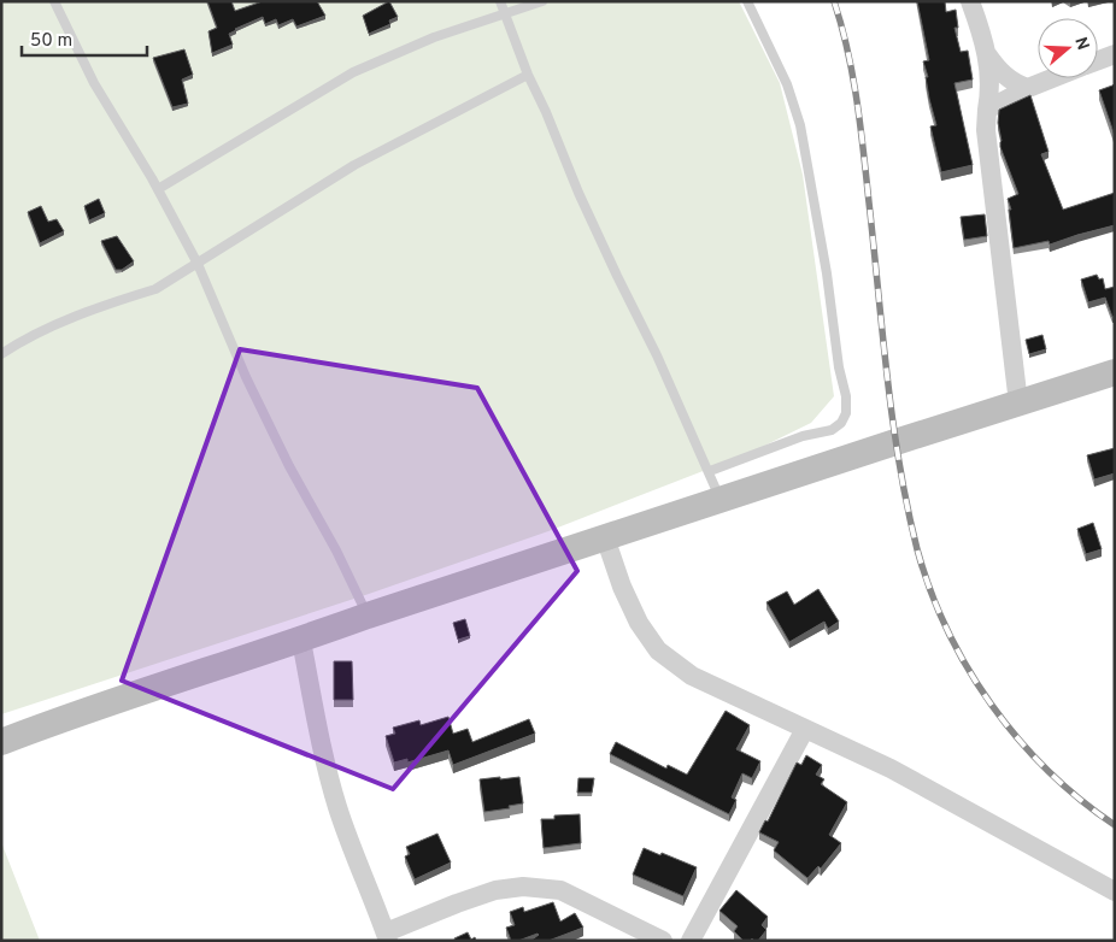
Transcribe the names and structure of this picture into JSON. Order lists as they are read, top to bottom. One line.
{"scale_bar":"50 m","north":"right"}
